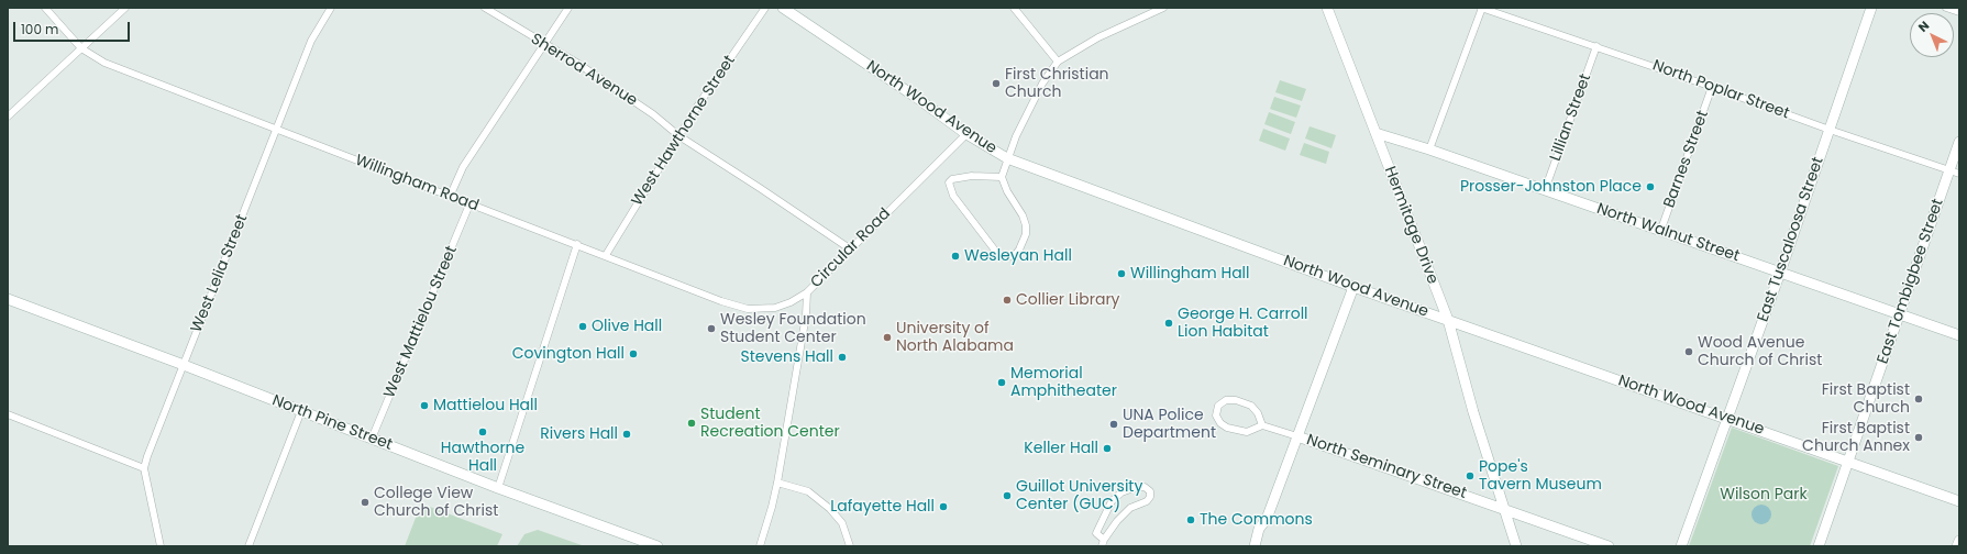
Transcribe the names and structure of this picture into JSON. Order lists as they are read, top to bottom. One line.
{"streets":{"street":["Sherrod Avenue","North Poplar Street","North Wood Avenue","Lillian Street","West Hawthorne Street","Barnes Street","Willingham Road","Hermitage Drive","North Walnut Street","East Tuscaloosa Street","Circular Road","West Lelia Street","East Tombigbee Street","West Mattielou Street","North Pine Street","North Seminary Street"]},"crossings":[["Sherrod Avenue","West Hawthorne Street"],["Sherrod Avenue","Circular Road"],["North Poplar Street","Lillian Street"],["North Poplar Street","Barnes Street"],["North Poplar Street","East Tuscaloosa Street"],["North Poplar Street","East Tombigbee Street"],["North Wood Avenue","Hermitage Drive"],["North Wood Avenue","East Tuscaloosa Street"],["North Wood Avenue","Circular Road"],["North Wood Avenue","East Tombigbee Street"],["Lillian Street","North Walnut Street"],["West Hawthorne Street","Willingham Road"],["Barnes Street","North Walnut Street"],["Willingham Road","Circular Road"],["Willingham Road","West Lelia Street"],["Willingham Road","West Mattielou Street"],["Hermitage Drive","North Walnut Street"],["Hermitage Drive","North Seminary Street"],["North Walnut Street","East Tuscaloosa Street"],["North Walnut Street","East Tombigbee Street"],["West Lelia Street","North Pine Street"],["West Mattielou Street","North Pine Street"]],"parks":["Wilson Park"],"places":["First Christian Church","Prosser-Johnston Place","Wesleyan Hall","Willingham Hall","Collier Library","George H. Carroll Lion Habitat","Olive Hall","Wesley Foundation Student Center","University of North Alabama","Wood Avenue Church of Christ","Covington Hall","Stevens Hall","Memorial Amphitheater","First Baptist Church","Mattielou Hall","Student Recreation Center","UNA Police Department","Hawthorne Hall","Rivers Hall","First Baptist Church Annex","Keller Hall","Pope's Tavern Museum","Guillot University Center (GUC)","College View Church of Christ","Lafayette Hall","The Commons"],"scale_bar":"100 m","north":"top left"}
